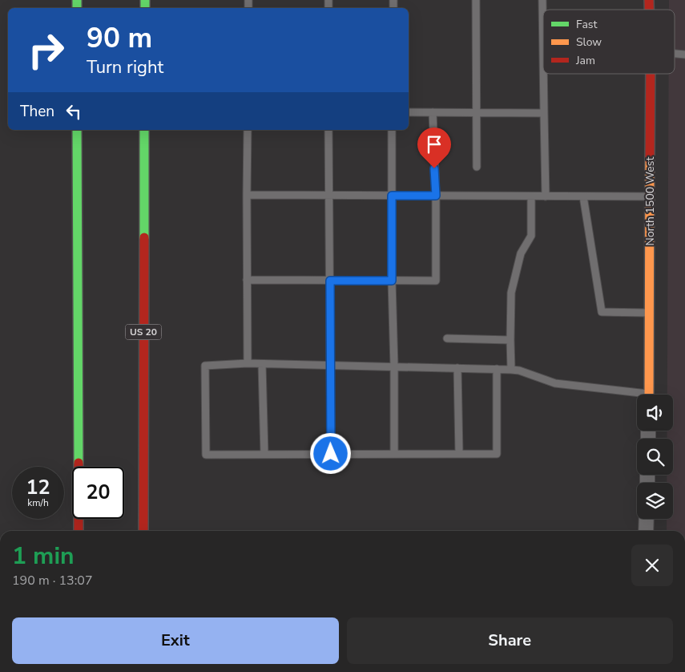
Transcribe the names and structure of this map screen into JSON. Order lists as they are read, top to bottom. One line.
{"streets":{"main road":["North 1500 West","US 20"]},"legend":["Fast","Slow","Jam"],"page":{"turn":["90 m","Turn right"],"then":"Then","speed":"12 km/h","limit":"20","heading":["1 min","190 m · 13:07"],"buttons":["Exit","Share"]}}
